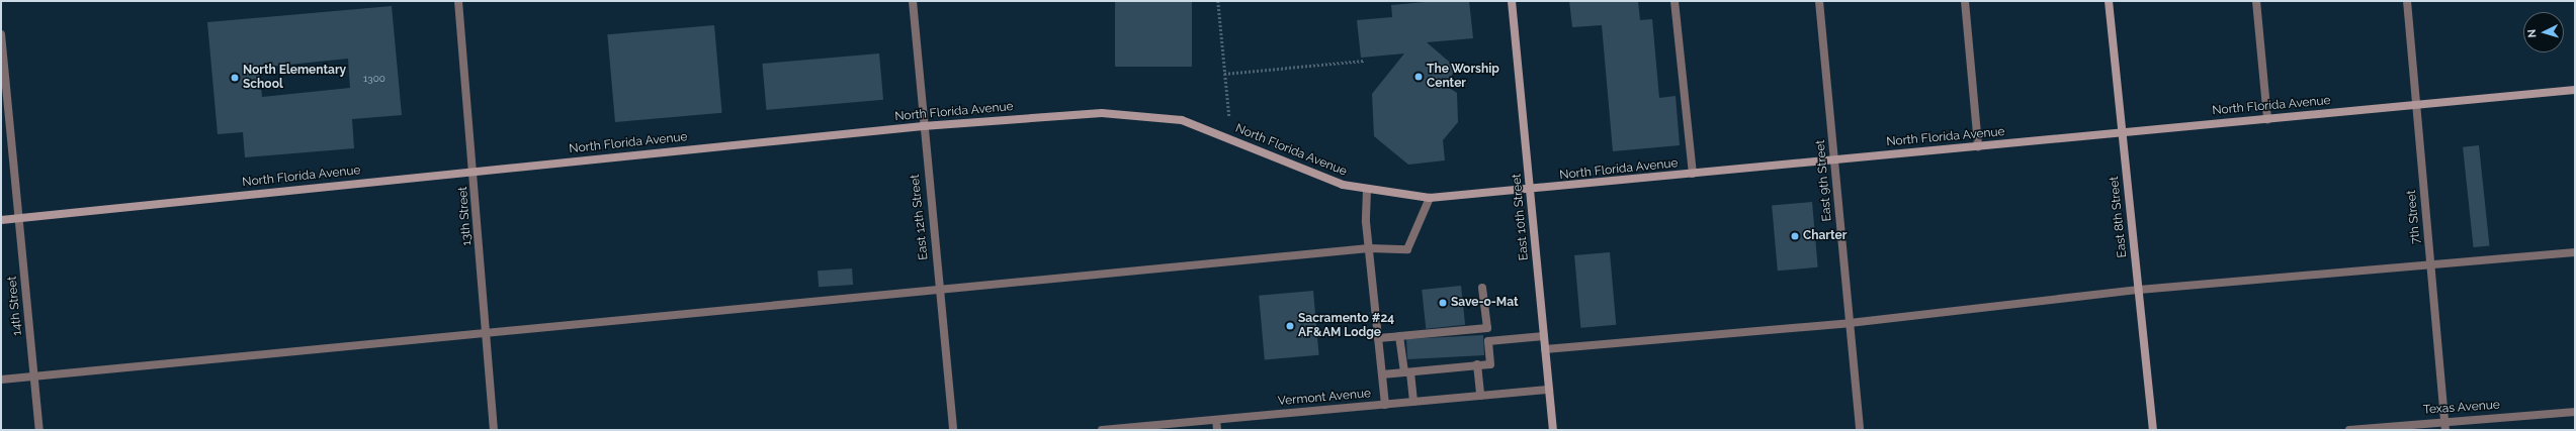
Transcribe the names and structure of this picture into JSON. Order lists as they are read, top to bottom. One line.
{"streets":{"main road":["North Florida Avenue","East 10th Street","East 8th Street"],"street":["East 9th Street","13th Street","East 12th Street","7th Street","14th Street","Vermont Avenue","Texas Avenue"]},"crossings":[["North Florida Avenue","East 9th Street"],["North Florida Avenue","13th Street"],["North Florida Avenue","East 12th Street"],["North Florida Avenue","East 10th Street"],["North Florida Avenue","East 8th Street"],["North Florida Avenue","7th Street"],["North Florida Avenue","14th Street"],["East 10th Street","Vermont Avenue"],["7th Street","Texas Avenue"]],"places":["The Worship Center","North Elementary School","Charter","Save-o-Mat","Sacramento #24 AF&AM Lodge"],"house_numbers":["1300"],"north":"left"}
